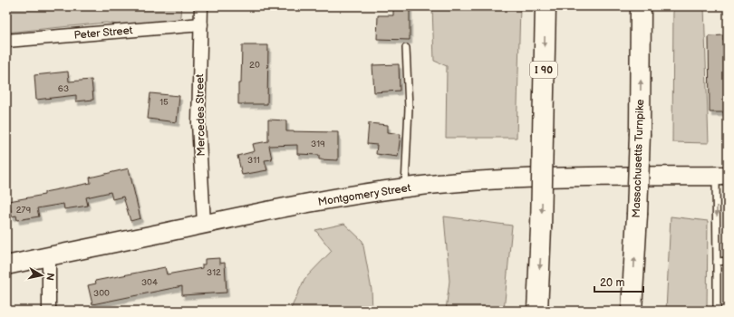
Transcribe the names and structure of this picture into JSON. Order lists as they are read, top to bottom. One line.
{"streets":{"highway":["I 90","Massachusetts Turnpike"],"main road":["Montgomery Street"],"street":["Peter Street","Mercedes Street"]},"crossings":[["Peter Street","Mercedes Street"],["Mercedes Street","Montgomery Street"]],"house_numbers":["20","63","15","319","311","279","312","304","300"],"scale_bar":"20 m","north":"right"}
